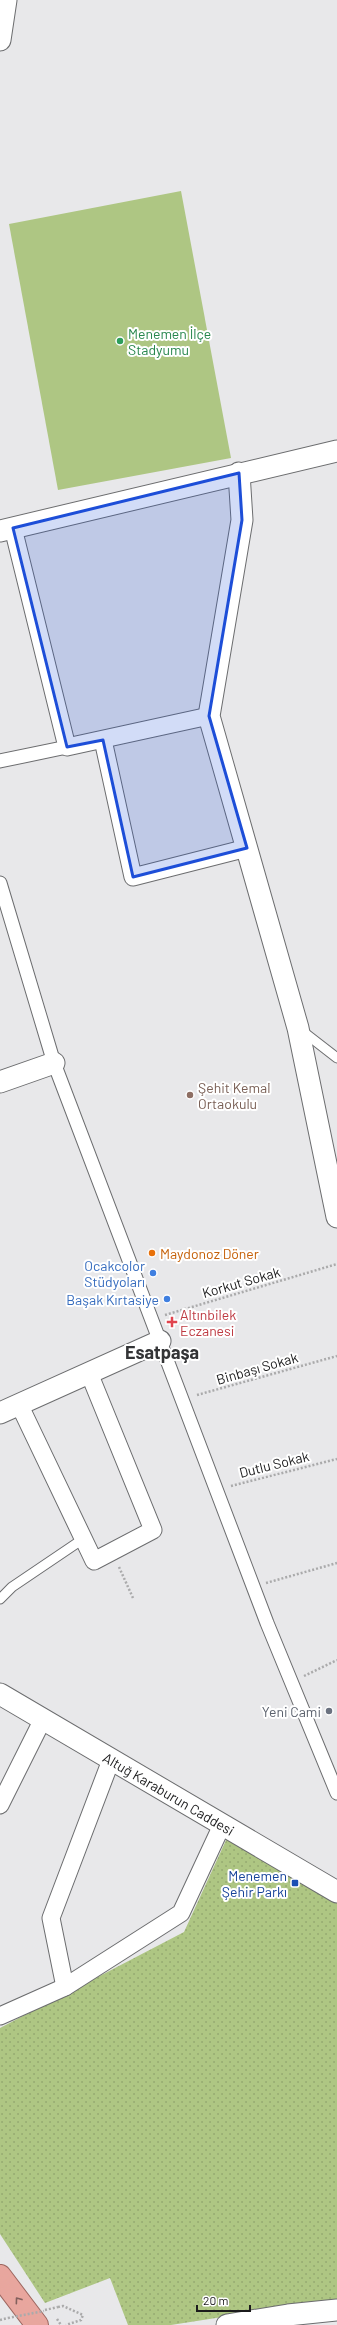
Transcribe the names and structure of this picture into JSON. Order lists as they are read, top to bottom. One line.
{"streets":{"street":["Altuğ Karaburun Caddesi"],"path":["Korkut Sokak","Binbaşı Sokak","Dutlu Sokak"]},"districts":["Esatpaşa"],"places":{"other":["Menemen İlçe Stadyumu","Şehit Kemal Ortaokulu","Maydonoz Döner","Ocakcolor Stüdyoları","Başak Kırtasiye","Yeni Cami"],"health":["Altınbilek Eczanesi"],"transit":["Menemen Şehir Parkı"]},"scale_bar":"20 m"}
